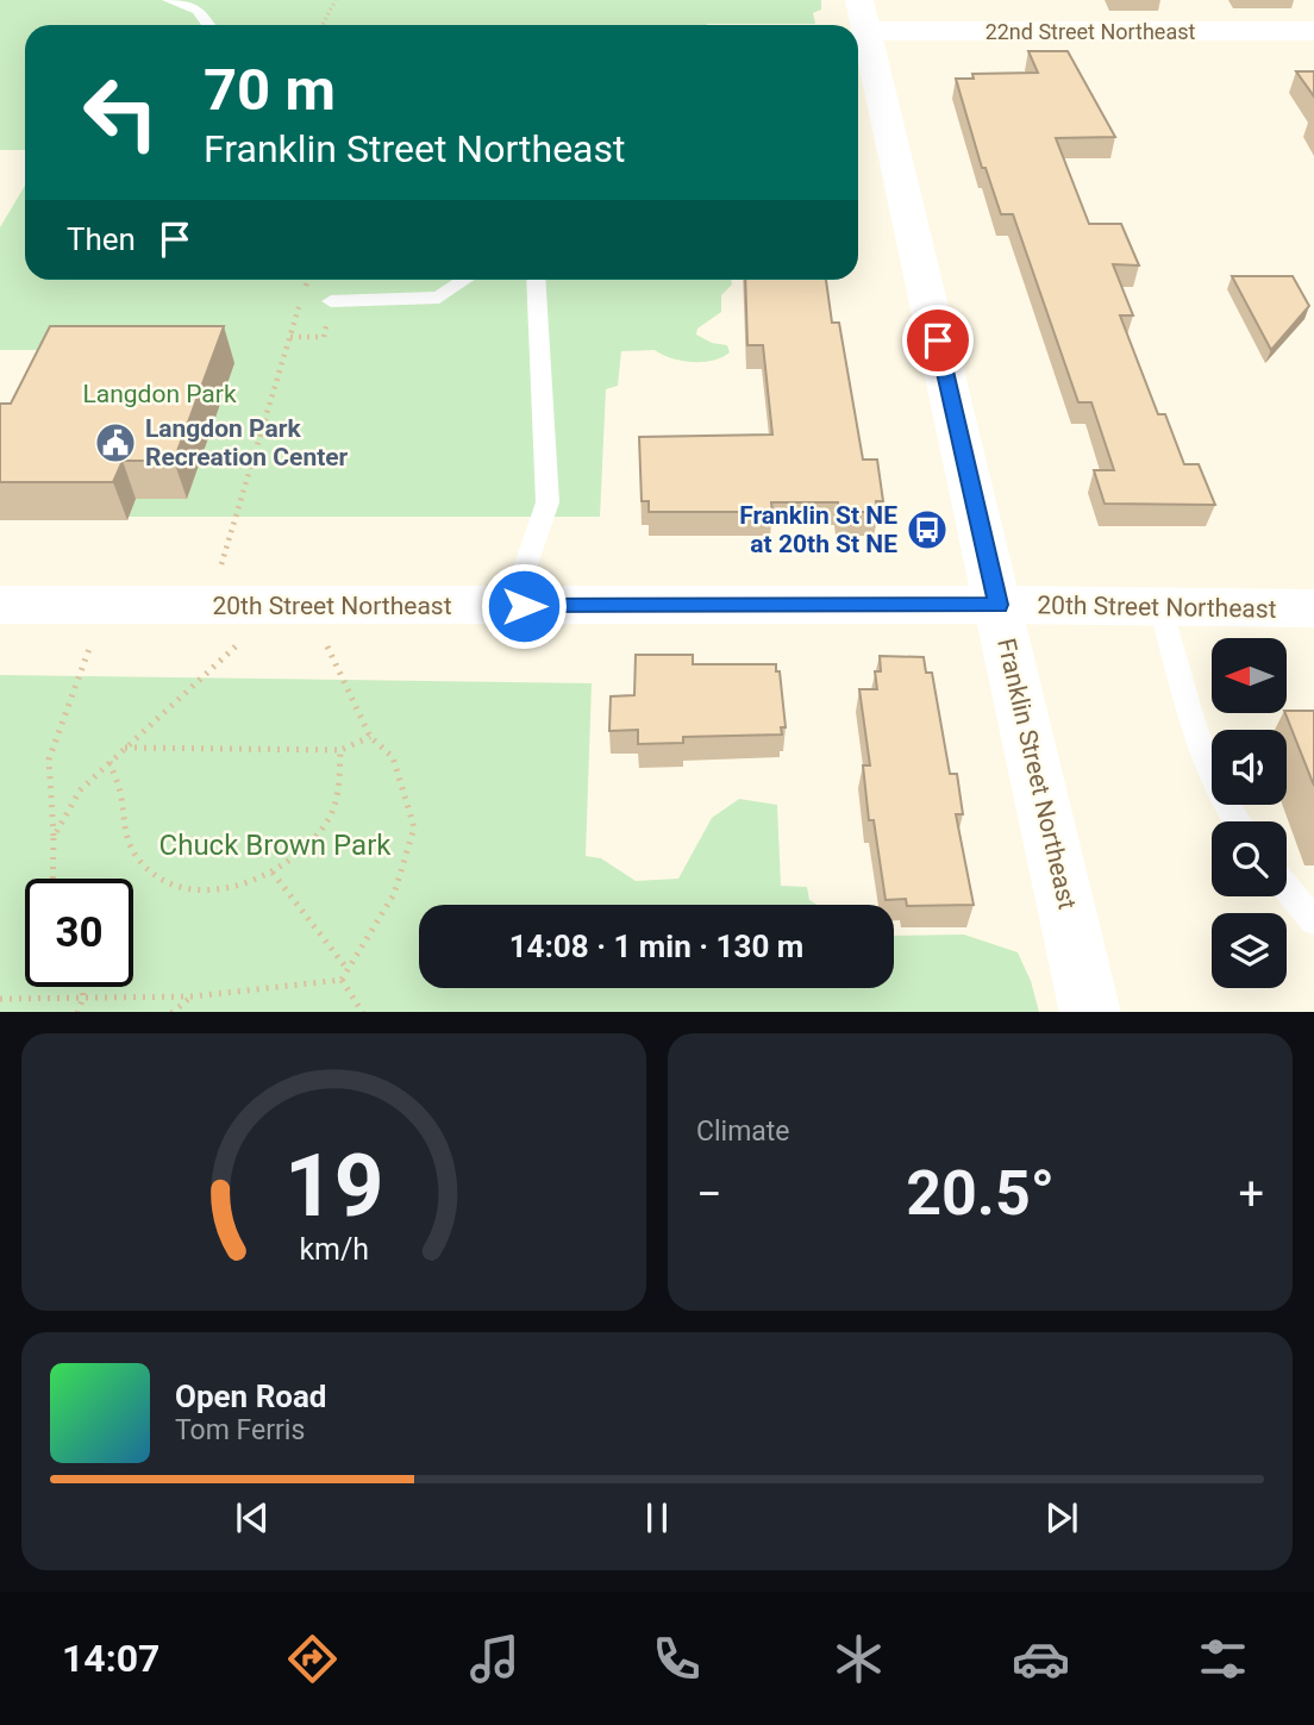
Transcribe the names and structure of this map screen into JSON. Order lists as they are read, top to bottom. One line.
{"streets":{"street":["22nd Street Northeast","20th Street Northeast","Franklin Street Northeast"]},"crossings":[["22nd Street Northeast","Franklin Street Northeast"],["20th Street Northeast","Franklin Street Northeast"]],"parks":["Langdon Park","Chuck Brown Park"],"places":{"public building":["Langdon Park Recreation Center"],"bus stop":["Franklin St NE at 20th St NE"]},"north":"left","page":{"turn":["70 m","Franklin Street Northeast"],"then":"Then","limit":"30","trip":"14:08 · 1 min · 130 m","tile":"Climate","heat":["−","20.5°","+"],"song":["Open Road","Tom Ferris"],"tabs":"14:07","gauge":["19","km/h"]}}
